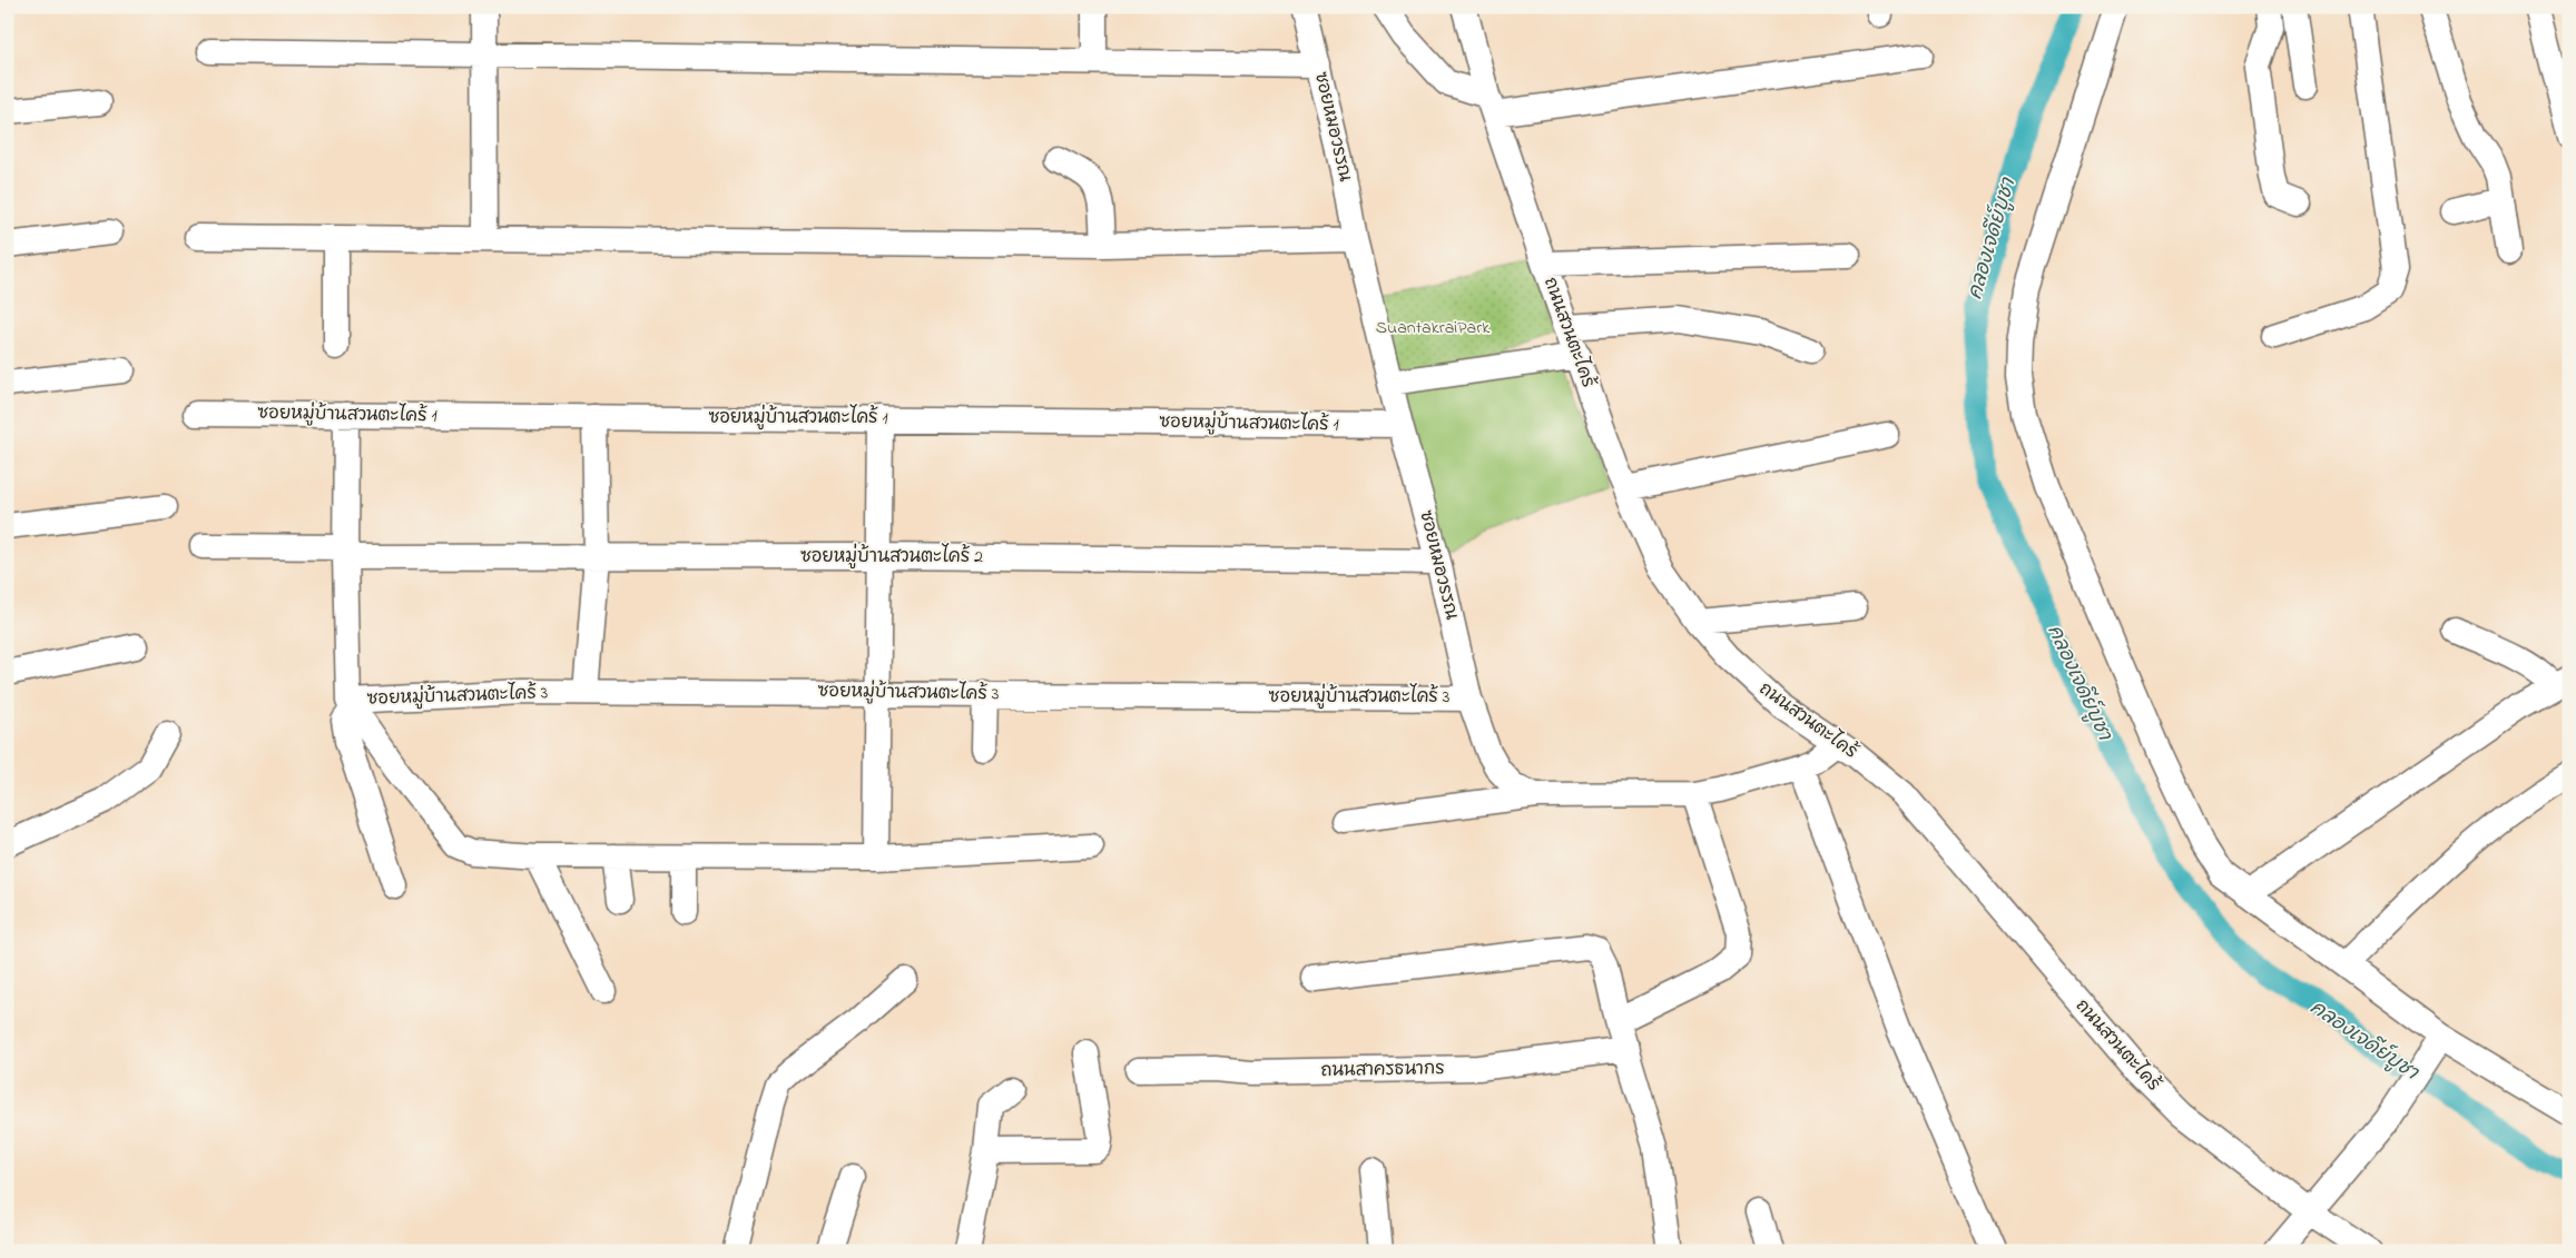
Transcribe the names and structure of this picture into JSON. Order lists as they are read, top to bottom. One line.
{"streets":{"street":["ซอยหมอวรรณ","ถนนสวนตะไคร้","ซอยหมู่บ้านสวนตะไคร้ 1","ซอยหมู่บ้านสวนตะไคร้ 2","ซอยหมู่บ้านสวนตะไคร้ 3","ถนนสาครธนากร"]},"crossings":[["ซอยหมอวรรณ","ถนนสวนตะไคร้"],["ซอยหมอวรรณ","ซอยหมู่บ้านสวนตะไคร้ 1"],["ซอยหมอวรรณ","ซอยหมู่บ้านสวนตะไคร้ 2"],["ซอยหมอวรรณ","ซอยหมู่บ้านสวนตะไคร้ 3"]],"water":["คลองเจดีย์บูชา"],"parks":["SuantakraiPark"]}
